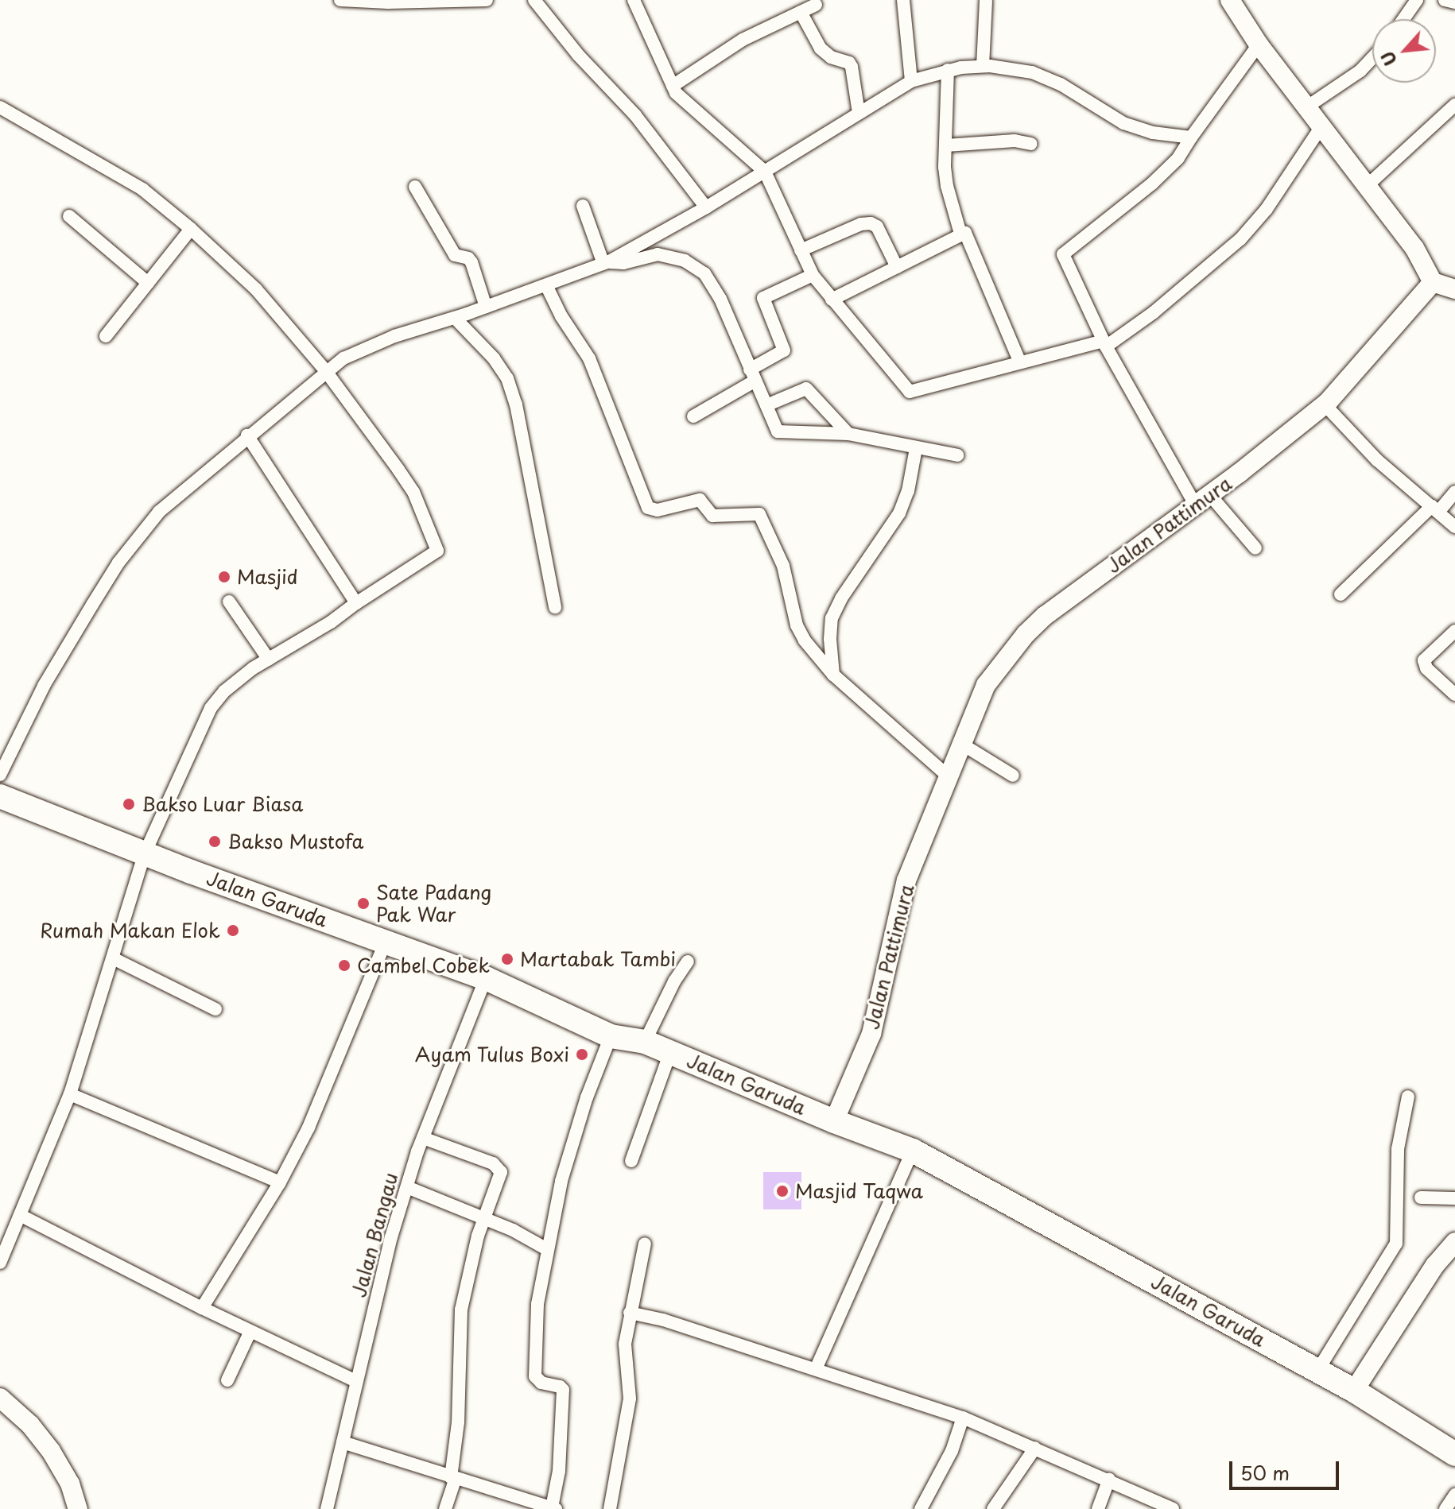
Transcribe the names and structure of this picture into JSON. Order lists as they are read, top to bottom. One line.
{"streets":{"highway":["Jalan Garuda"],"street":["Jalan Pattimura","Jalan Bangau"]},"crossings":[["Jalan Pattimura","Jalan Garuda"],["Jalan Garuda","Jalan Bangau"]],"places":["Masjid","Bakso Luar Biasa","Bakso Mustofa","Sate Padang Pak War","Rumah Makan Elok","Martabak Tambi","Cambel Cobek","Ayam Tulus Boxi","Masjid Taqwa"],"scale_bar":"50 m","north":"bottom left"}
